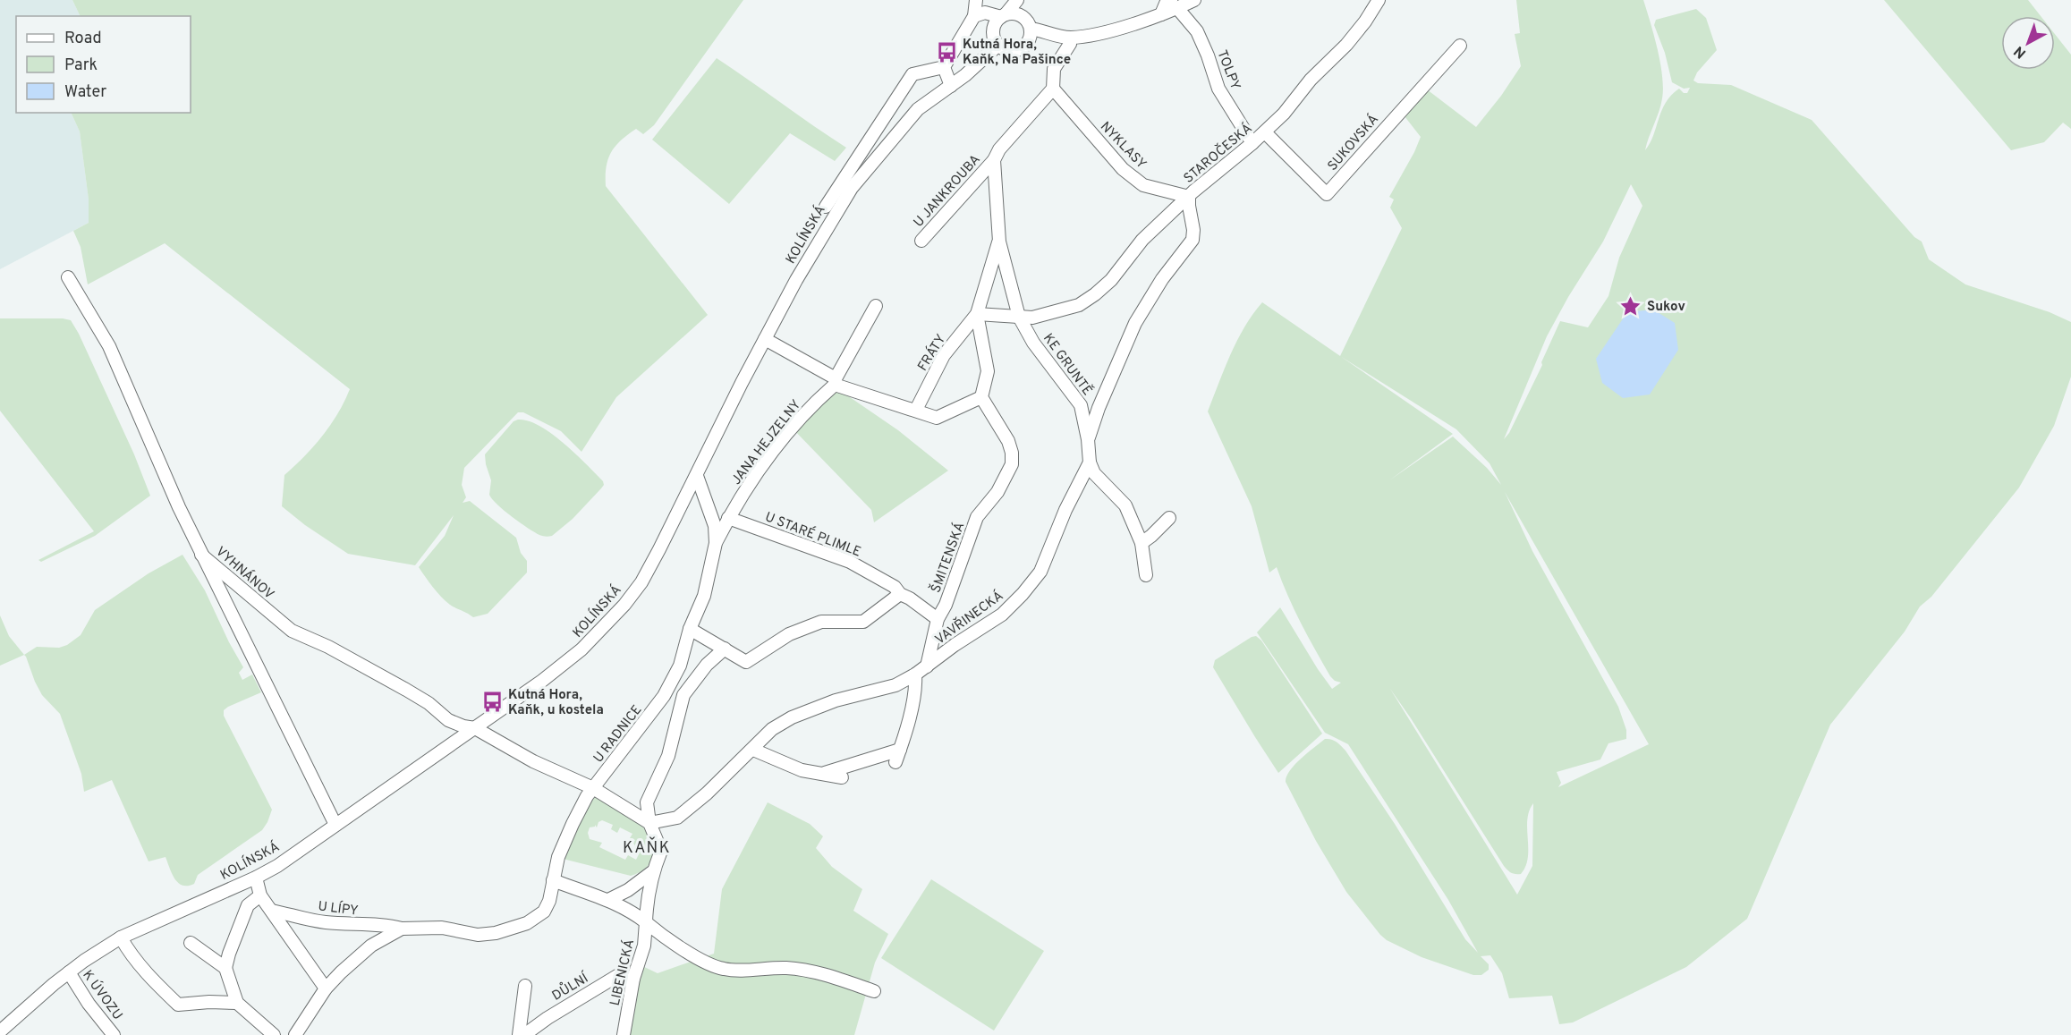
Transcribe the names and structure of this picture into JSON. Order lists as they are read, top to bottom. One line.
{"streets":{"street":["TOLPY","SUKOVSKÁ","NYKLASY","STAROČESKÁ","U JANKROUBA","KOLÍNSKÁ","FRÁTY","KE GRUNTĚ","JANA HEJZELNY","U STARÉ PLIMLE","ŠMITENSKÁ","VYHNÁNOV","VAVŘINECKÁ","U RADNICE","U LÍPY","LIBENICKÁ","DŮLNÍ","K ÚVOZU"]},"crossings":[["TOLPY","STAROČESKÁ"],["SUKOVSKÁ","STAROČESKÁ"],["NYKLASY","STAROČESKÁ"],["STAROČESKÁ","KE GRUNTĚ"],["U JANKROUBA","KE GRUNTĚ"],["KOLÍNSKÁ","VYHNÁNOV"],["KOLÍNSKÁ","U RADNICE"],["KOLÍNSKÁ","K ÚVOZU"],["FRÁTY","KE GRUNTĚ"],["KE GRUNTĚ","VAVŘINECKÁ"],["JANA HEJZELNY","U STARÉ PLIMLE"],["JANA HEJZELNY","U RADNICE"],["U STARÉ PLIMLE","ŠMITENSKÁ"],["U STARÉ PLIMLE","VAVŘINECKÁ"],["ŠMITENSKÁ","VAVŘINECKÁ"],["VYHNÁNOV","VAVŘINECKÁ"],["VYHNÁNOV","U RADNICE"],["VYHNÁNOV","U LÍPY"],["VYHNÁNOV","LIBENICKÁ"],["VAVŘINECKÁ","U RADNICE"],["VAVŘINECKÁ","U LÍPY"],["VAVŘINECKÁ","LIBENICKÁ"],["U RADNICE","U LÍPY"],["U RADNICE","LIBENICKÁ"],["U LÍPY","LIBENICKÁ"],["LIBENICKÁ","DŮLNÍ"]],"districts":["KAŇK"],"places":{"bus stop":["Kutná Hora, Kaňk, Na Pašince","Kutná Hora, Kaňk, u kostela"],"place":["Sukov"]},"legend":["Road","Park","Water"],"north":"bottom left"}
